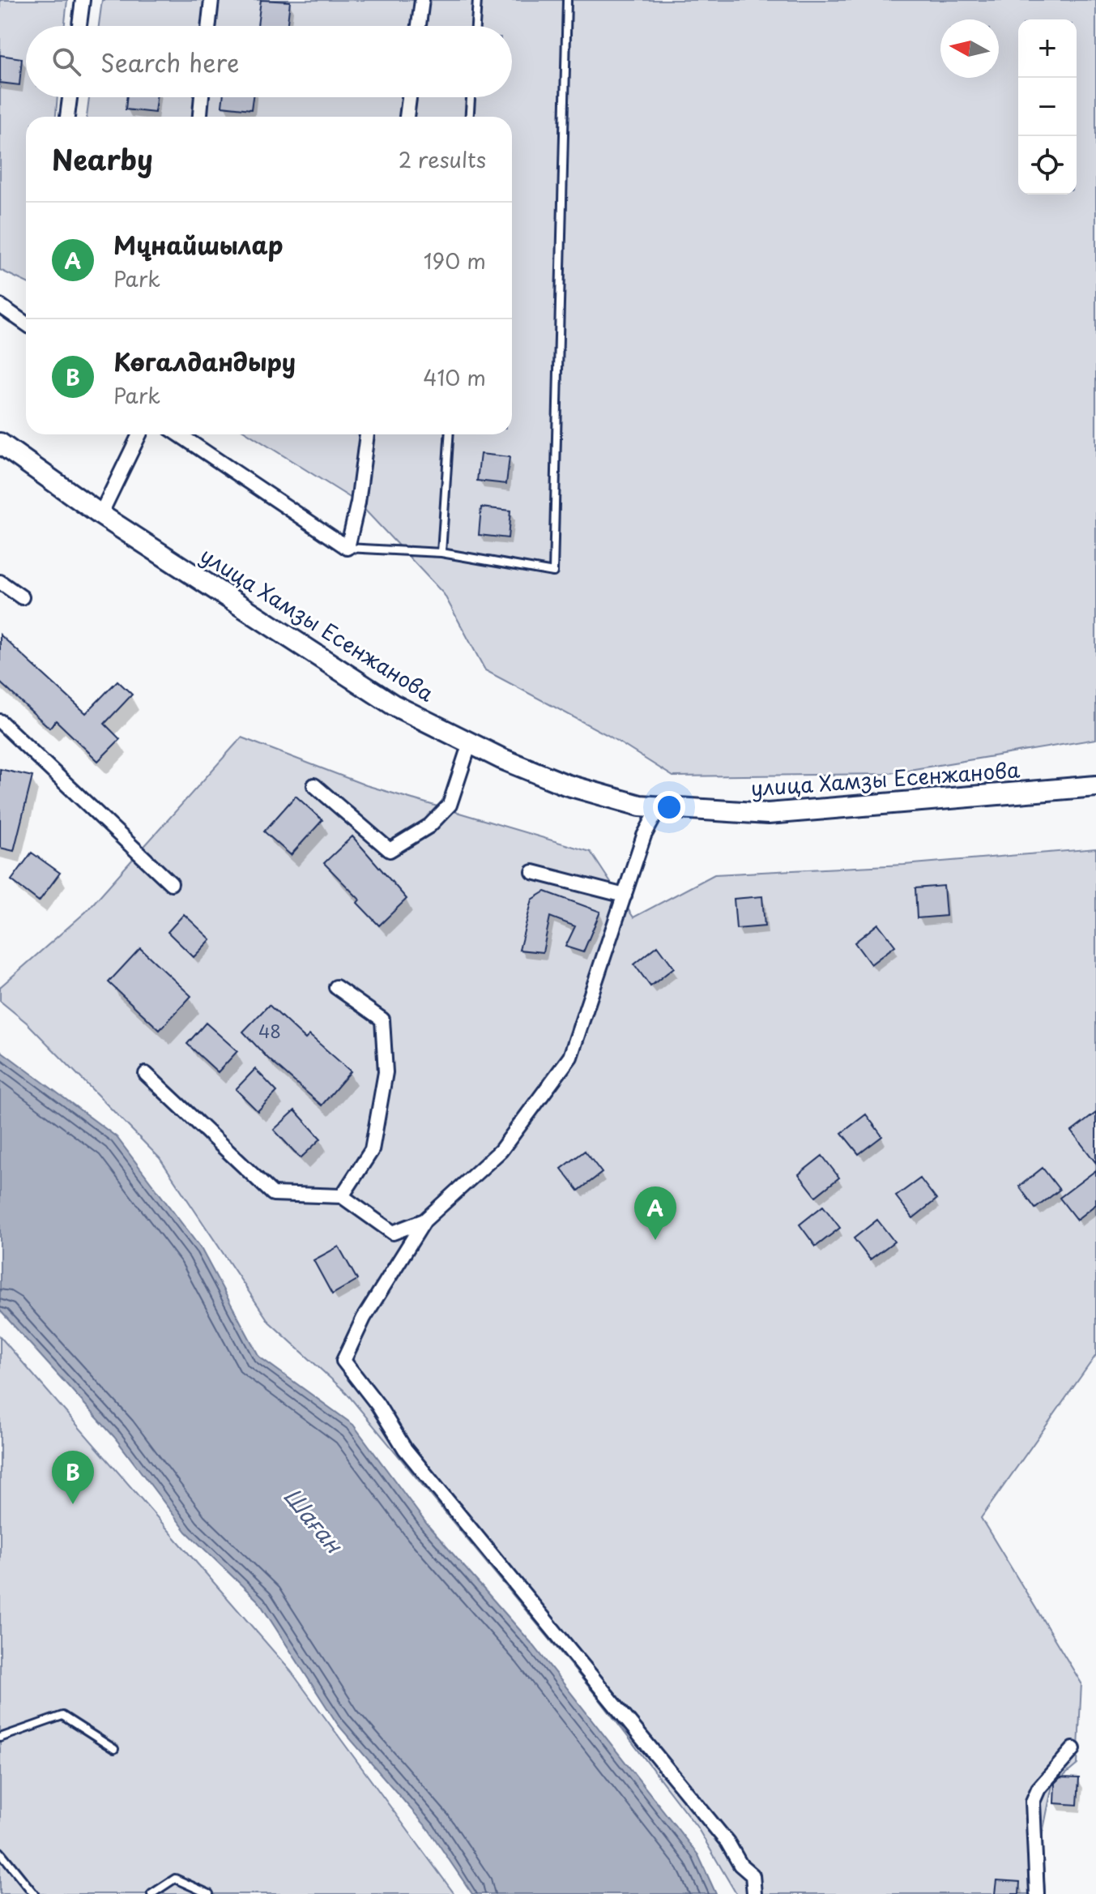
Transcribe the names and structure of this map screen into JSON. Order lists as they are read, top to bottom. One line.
{"streets":{"street":["улица Хамзы Есенжанова"]},"water":["Шаған"],"house_numbers":["48"],"north":"left","page":{"map_buttons":["+","−"],"search":"Search here","heading":["Nearby","2 results"],"list":[{"mark":"A","name":"Мұнайшылар","note":"Park","value":"190 m"},{"mark":"B","name":"Көгалдандыру","note":"Park","value":"410 m"}],"pins":["A","B"]}}
